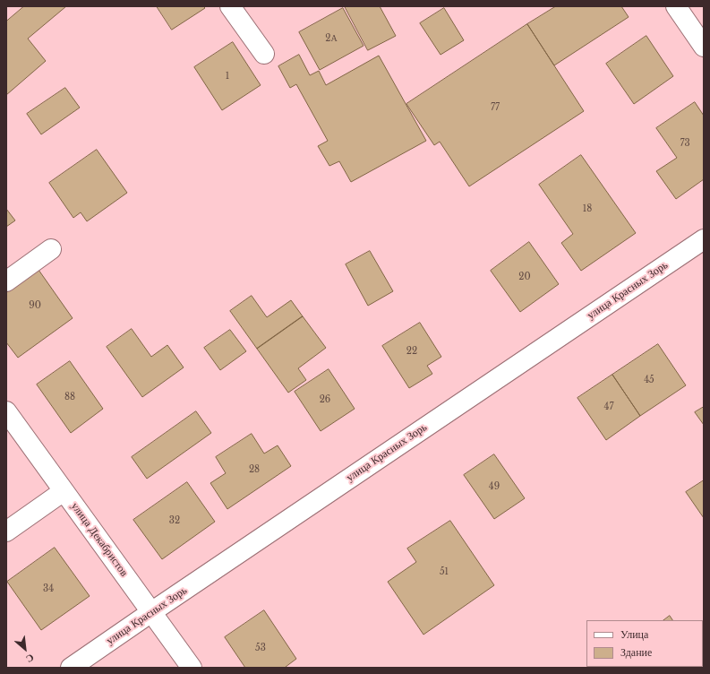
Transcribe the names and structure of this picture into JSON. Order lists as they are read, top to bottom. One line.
{"streets":{"main road":["улица Красных Зорь","улица Декабристов"]},"crossings":[["улица Красных Зорь","улица Декабристов"]],"house_numbers":["2А","1","77","73","18","20","90","22","45","88","26","47","28","49","32","51","34","53"],"legend":["Улица","Здание"],"north":"bottom right"}
